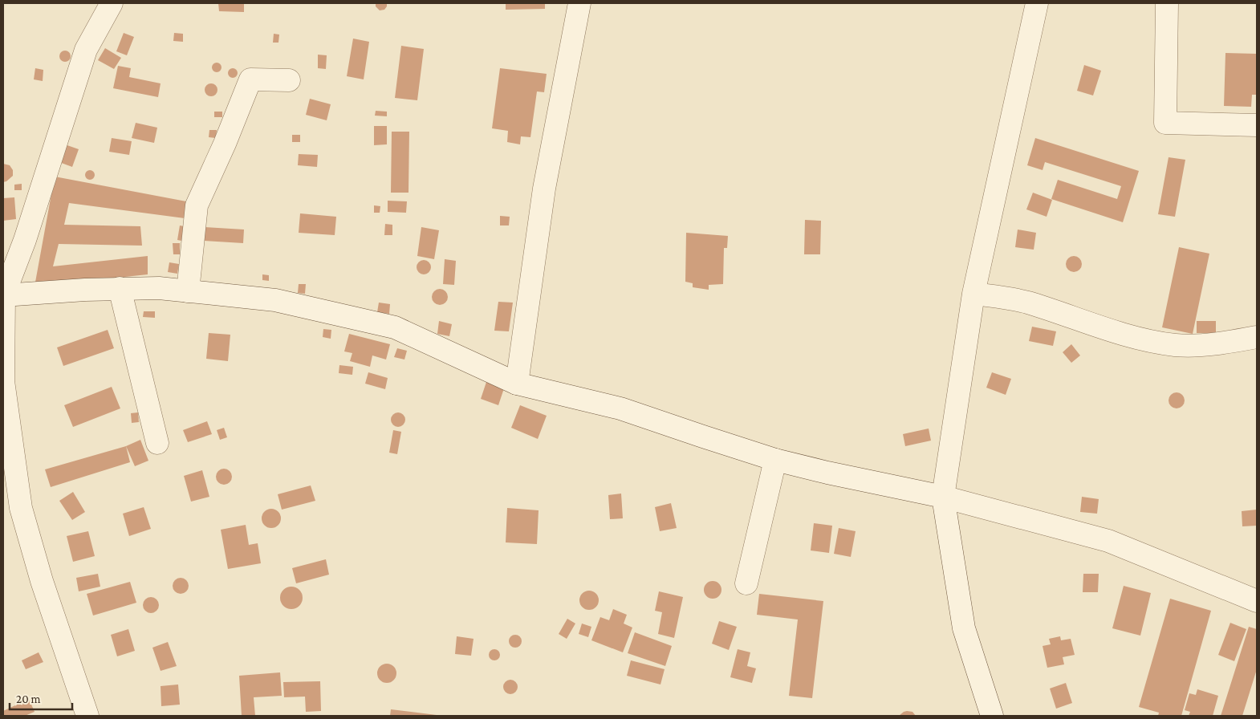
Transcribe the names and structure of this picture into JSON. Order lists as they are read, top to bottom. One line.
{"scale_bar":"20 m"}
